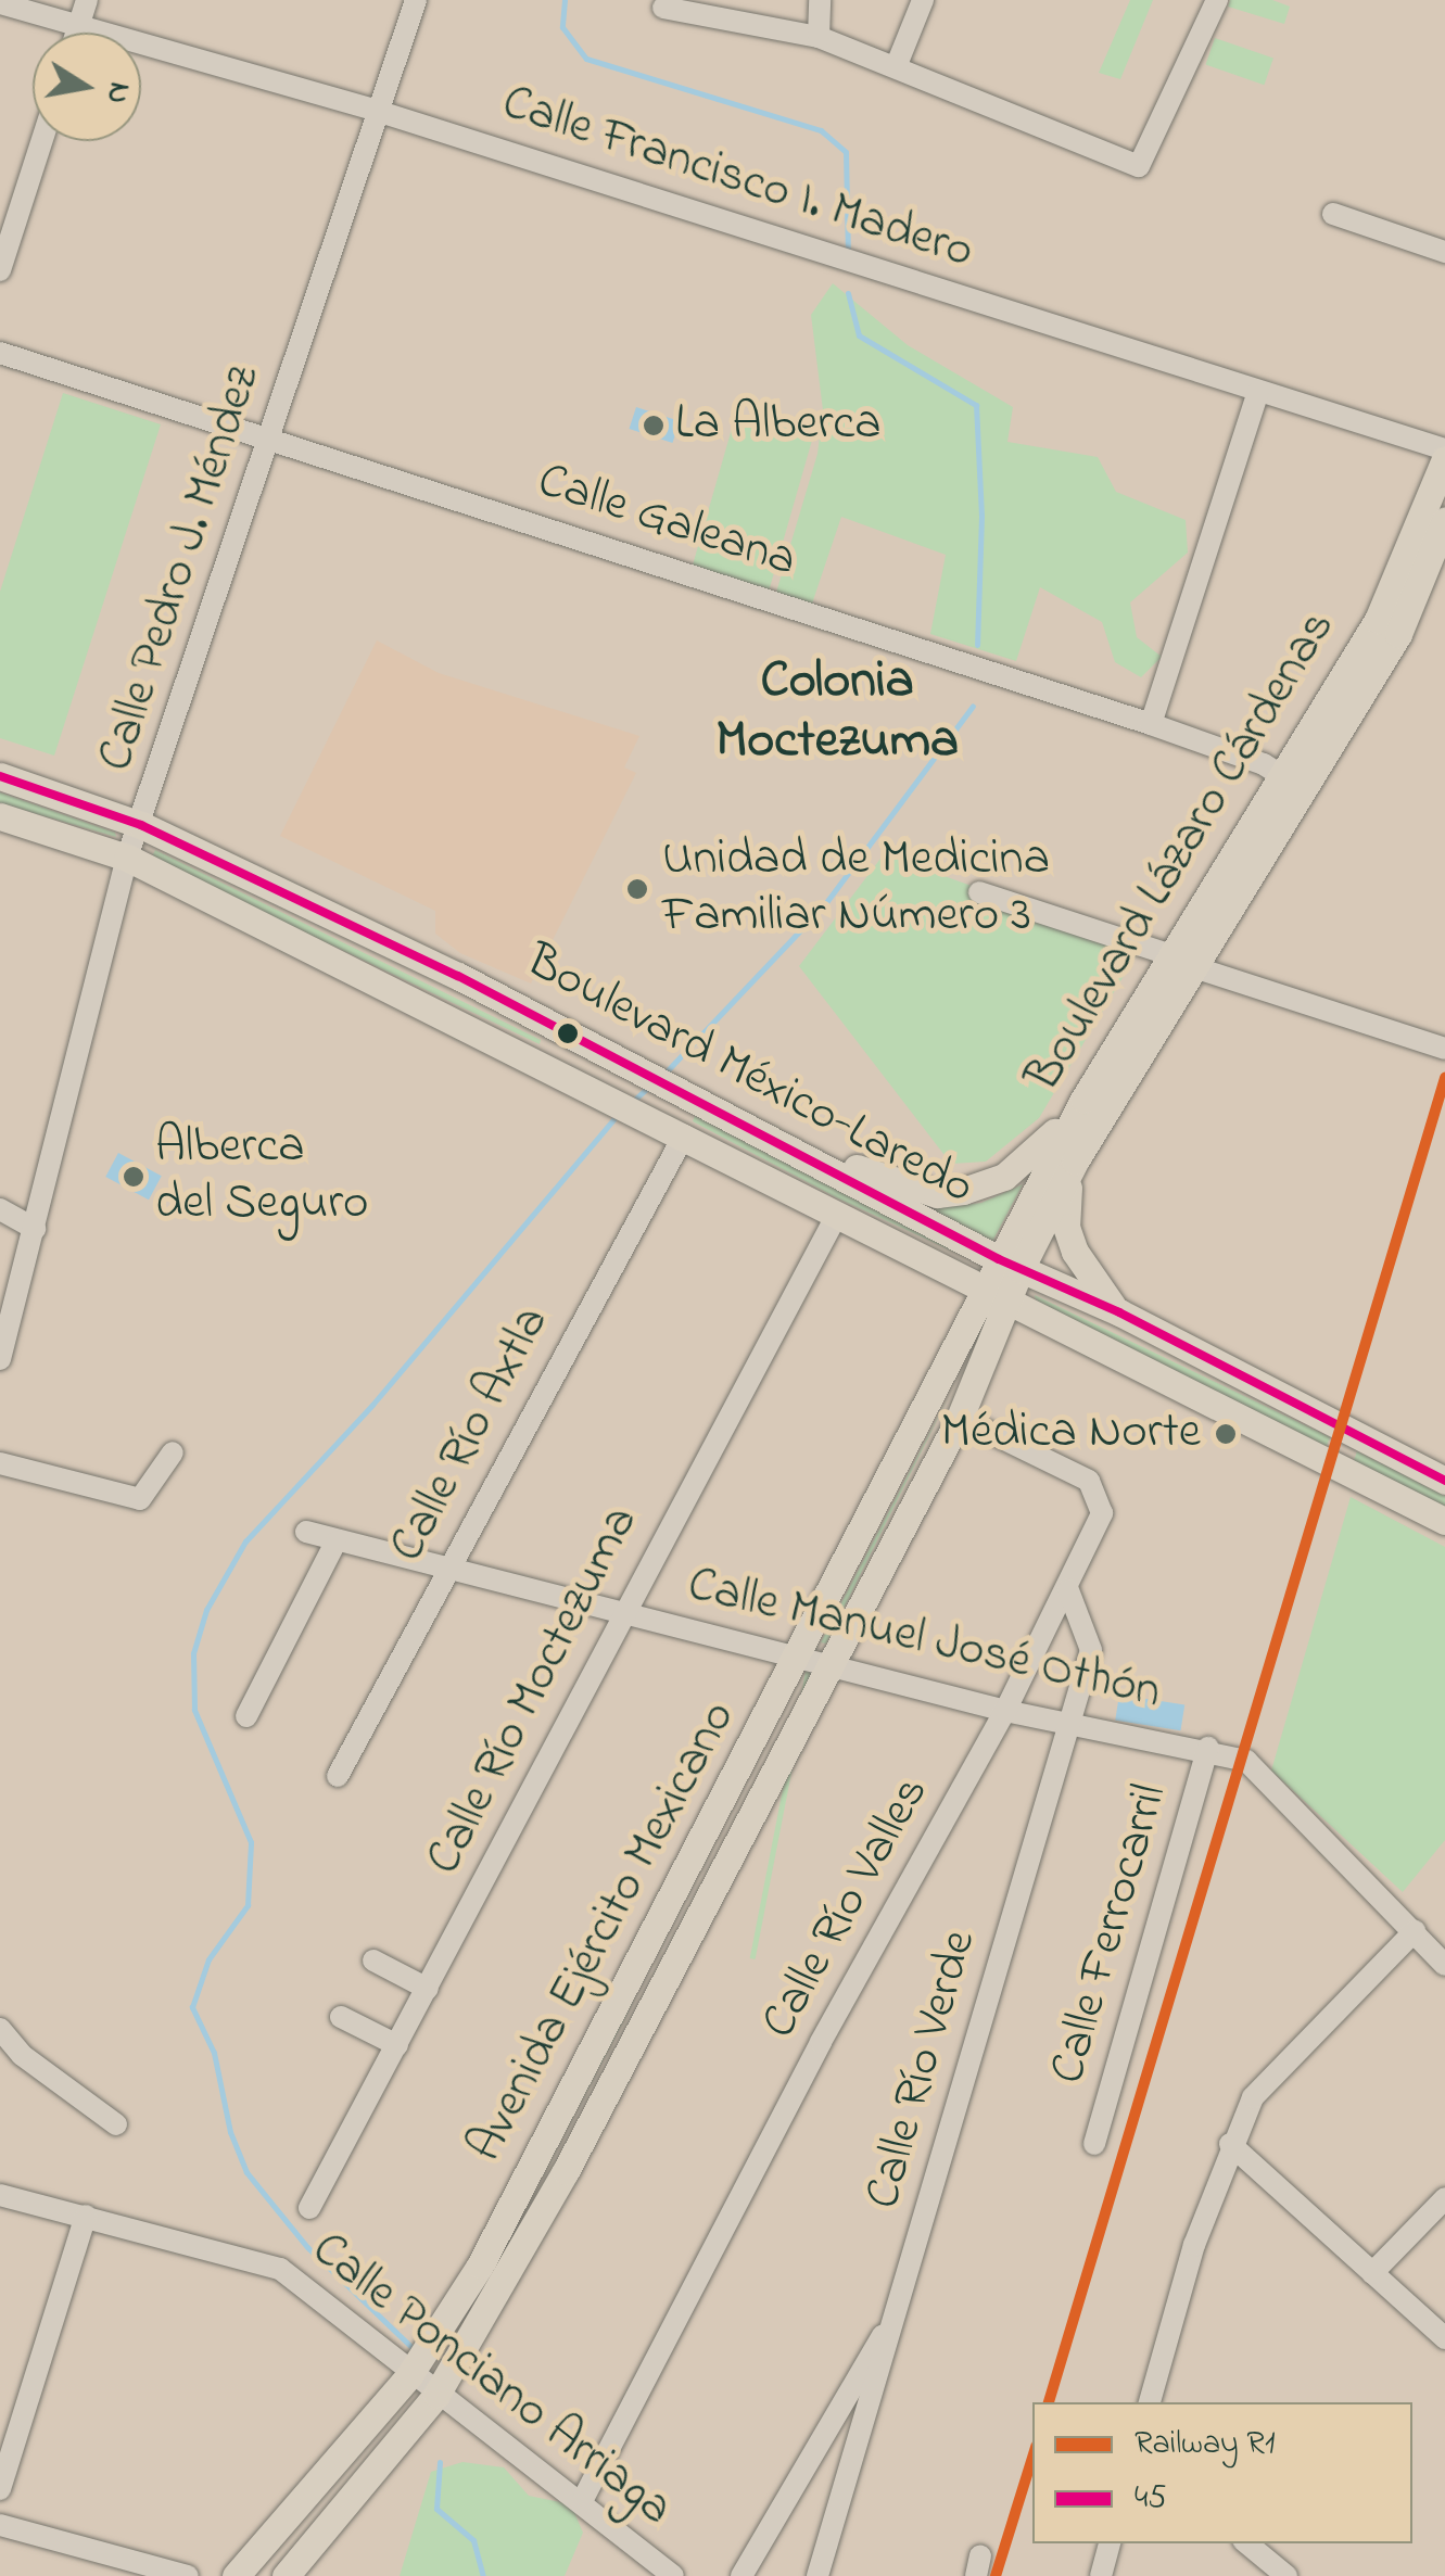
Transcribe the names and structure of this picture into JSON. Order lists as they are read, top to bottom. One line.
{"streets":{"main road":["Boulevard Lázaro Cárdenas","Boulevard México-Laredo","Avenida Ejército Mexicano"],"street":["Calle Francisco I. Madero","Calle Galeana","Calle Pedro J. Méndez","Calle Río Axtla","Calle Manuel José Othón","Calle Río Moctezuma","Calle Río Valles","Calle Ferrocarril","Calle Río Verde","Calle Ponciano Arriaga"]},"crossings":[["Calle Francisco I. Madero","Calle Pedro J. Méndez"],["Calle Galeana","Calle Pedro J. Méndez"],["Calle Galeana","Boulevard Lázaro Cárdenas"],["Calle Pedro J. Méndez","Boulevard México-Laredo"],["Boulevard Lázaro Cárdenas","Boulevard México-Laredo"],["Boulevard Lázaro Cárdenas","Avenida Ejército Mexicano"],["Boulevard México-Laredo","Calle Río Axtla"],["Boulevard México-Laredo","Calle Río Moctezuma"],["Boulevard México-Laredo","Avenida Ejército Mexicano"],["Calle Río Axtla","Calle Manuel José Othón"],["Calle Manuel José Othón","Calle Río Moctezuma"],["Calle Manuel José Othón","Calle Río Valles"],["Calle Manuel José Othón","Avenida Ejército Mexicano"],["Calle Manuel José Othón","Calle Ferrocarril"],["Calle Manuel José Othón","Calle Río Verde"],["Calle Río Valles","Avenida Ejército Mexicano"],["Calle Río Valles","Calle Río Verde"],["Calle Río Valles","Calle Ponciano Arriaga"],["Avenida Ejército Mexicano","Calle Ponciano Arriaga"]],"districts":["Colonia Moctezuma"],"places":["La Alberca","Unidad de Medicina Familiar Número 3","Alberca del Seguro","Médica Norte"],"lines":["transit line 45","rail line R1"],"legend":["Railway R1","45"],"north":"right"}
